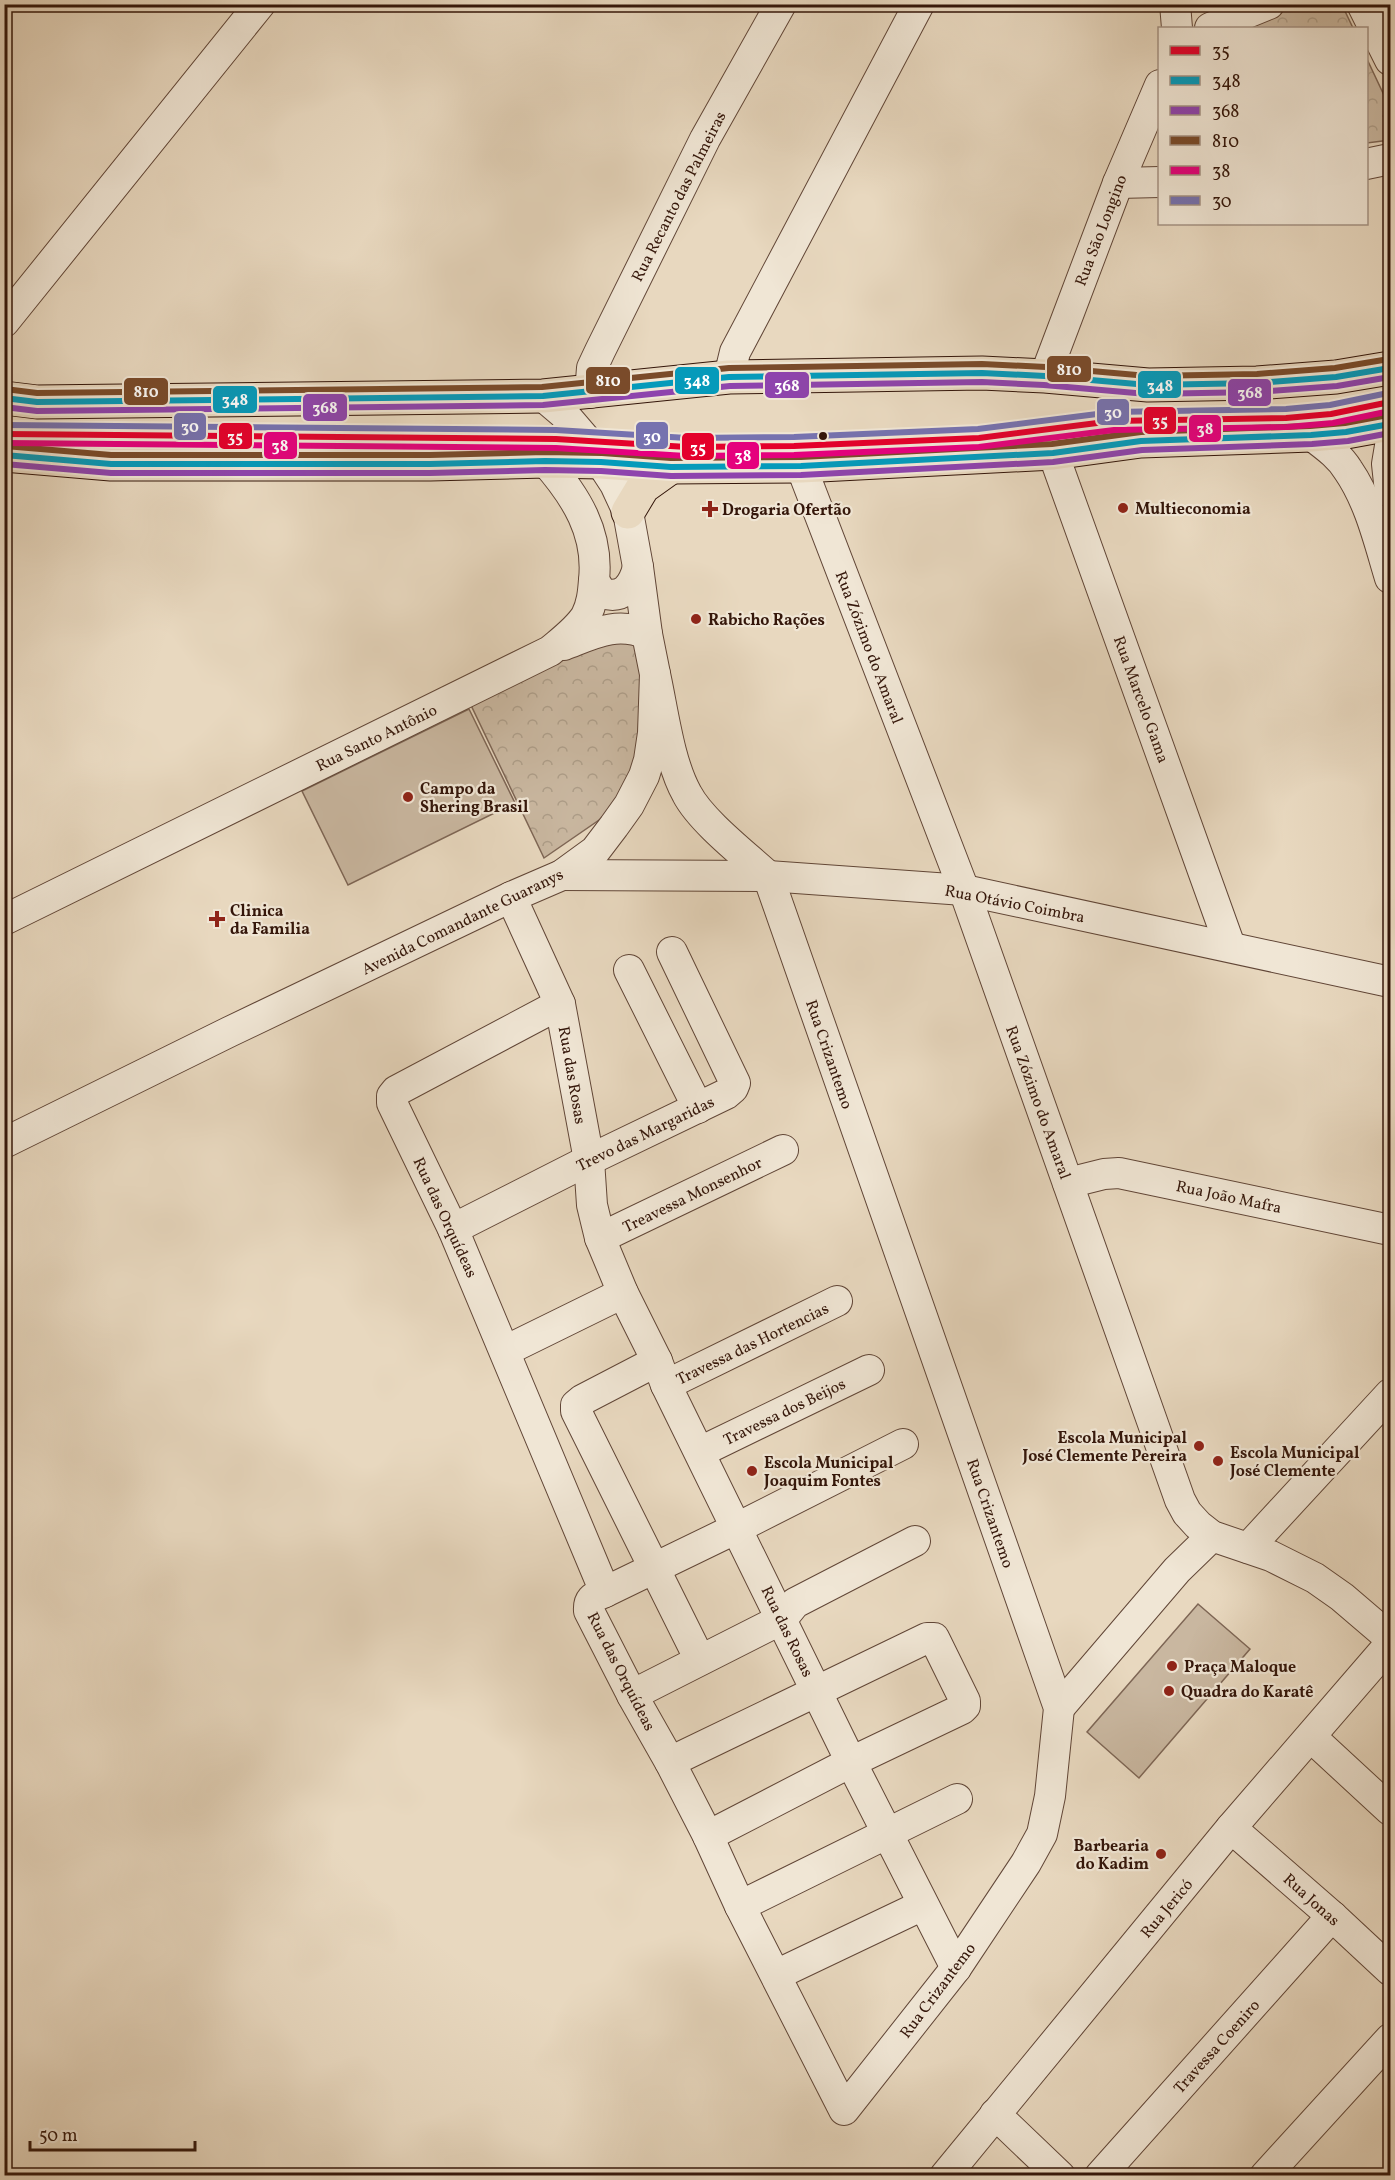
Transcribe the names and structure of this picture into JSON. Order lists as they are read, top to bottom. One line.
{"streets":{"street":["Rua Recanto das Palmeiras","Rua São Longino","Rua Zózimo do Amaral","Rua Marcelo Gama","Rua Santo Antônio","Rua Otávio Coimbra","Avenida Comandante Guaranys","Rua Crizantemo","Rua das Rosas","Trevo das Margaridas","Treavessa Monsenhor","Rua João Mafra","Rua das Orquídeas","Travessa das Hortencias","Travessa dos Beijos","Rua Jonas","Rua Jericó","Travessa Coeniro"]},"crossings":[["Rua Zózimo do Amaral","Rua Otávio Coimbra"],["Rua Zózimo do Amaral","Rua João Mafra"],["Rua Marcelo Gama","Rua Otávio Coimbra"],["Rua Otávio Coimbra","Avenida Comandante Guaranys"],["Rua Otávio Coimbra","Rua Crizantemo"],["Avenida Comandante Guaranys","Rua das Rosas"],["Rua Crizantemo","Rua das Rosas"],["Rua Crizantemo","Rua das Orquídeas"],["Rua das Rosas","Trevo das Margaridas"],["Rua das Rosas","Treavessa Monsenhor"],["Rua das Rosas","Rua das Orquídeas"],["Rua das Rosas","Travessa das Hortencias"],["Rua das Rosas","Travessa dos Beijos"],["Trevo das Margaridas","Rua das Orquídeas"],["Rua Jonas","Rua Jericó"],["Rua Jonas","Travessa Coeniro"]],"places":{"other":["Multieconomia","Rabicho Rações","Campo da Shering Brasil","Escola Municipal José Clemente Pereira","Escola Municipal José Clemente","Escola Municipal Joaquim Fontes","Praça Maloque","Quadra do Karatê","Barbearia do Kadim"],"health":["Drogaria Ofertão","Clinica da Familia"]},"lines":["transit line 810","transit line 348","transit line 368","transit line 30","transit line 35","transit line 38"],"legend":["35","348","368","810","38","30"],"scale_bar":"50 m"}
